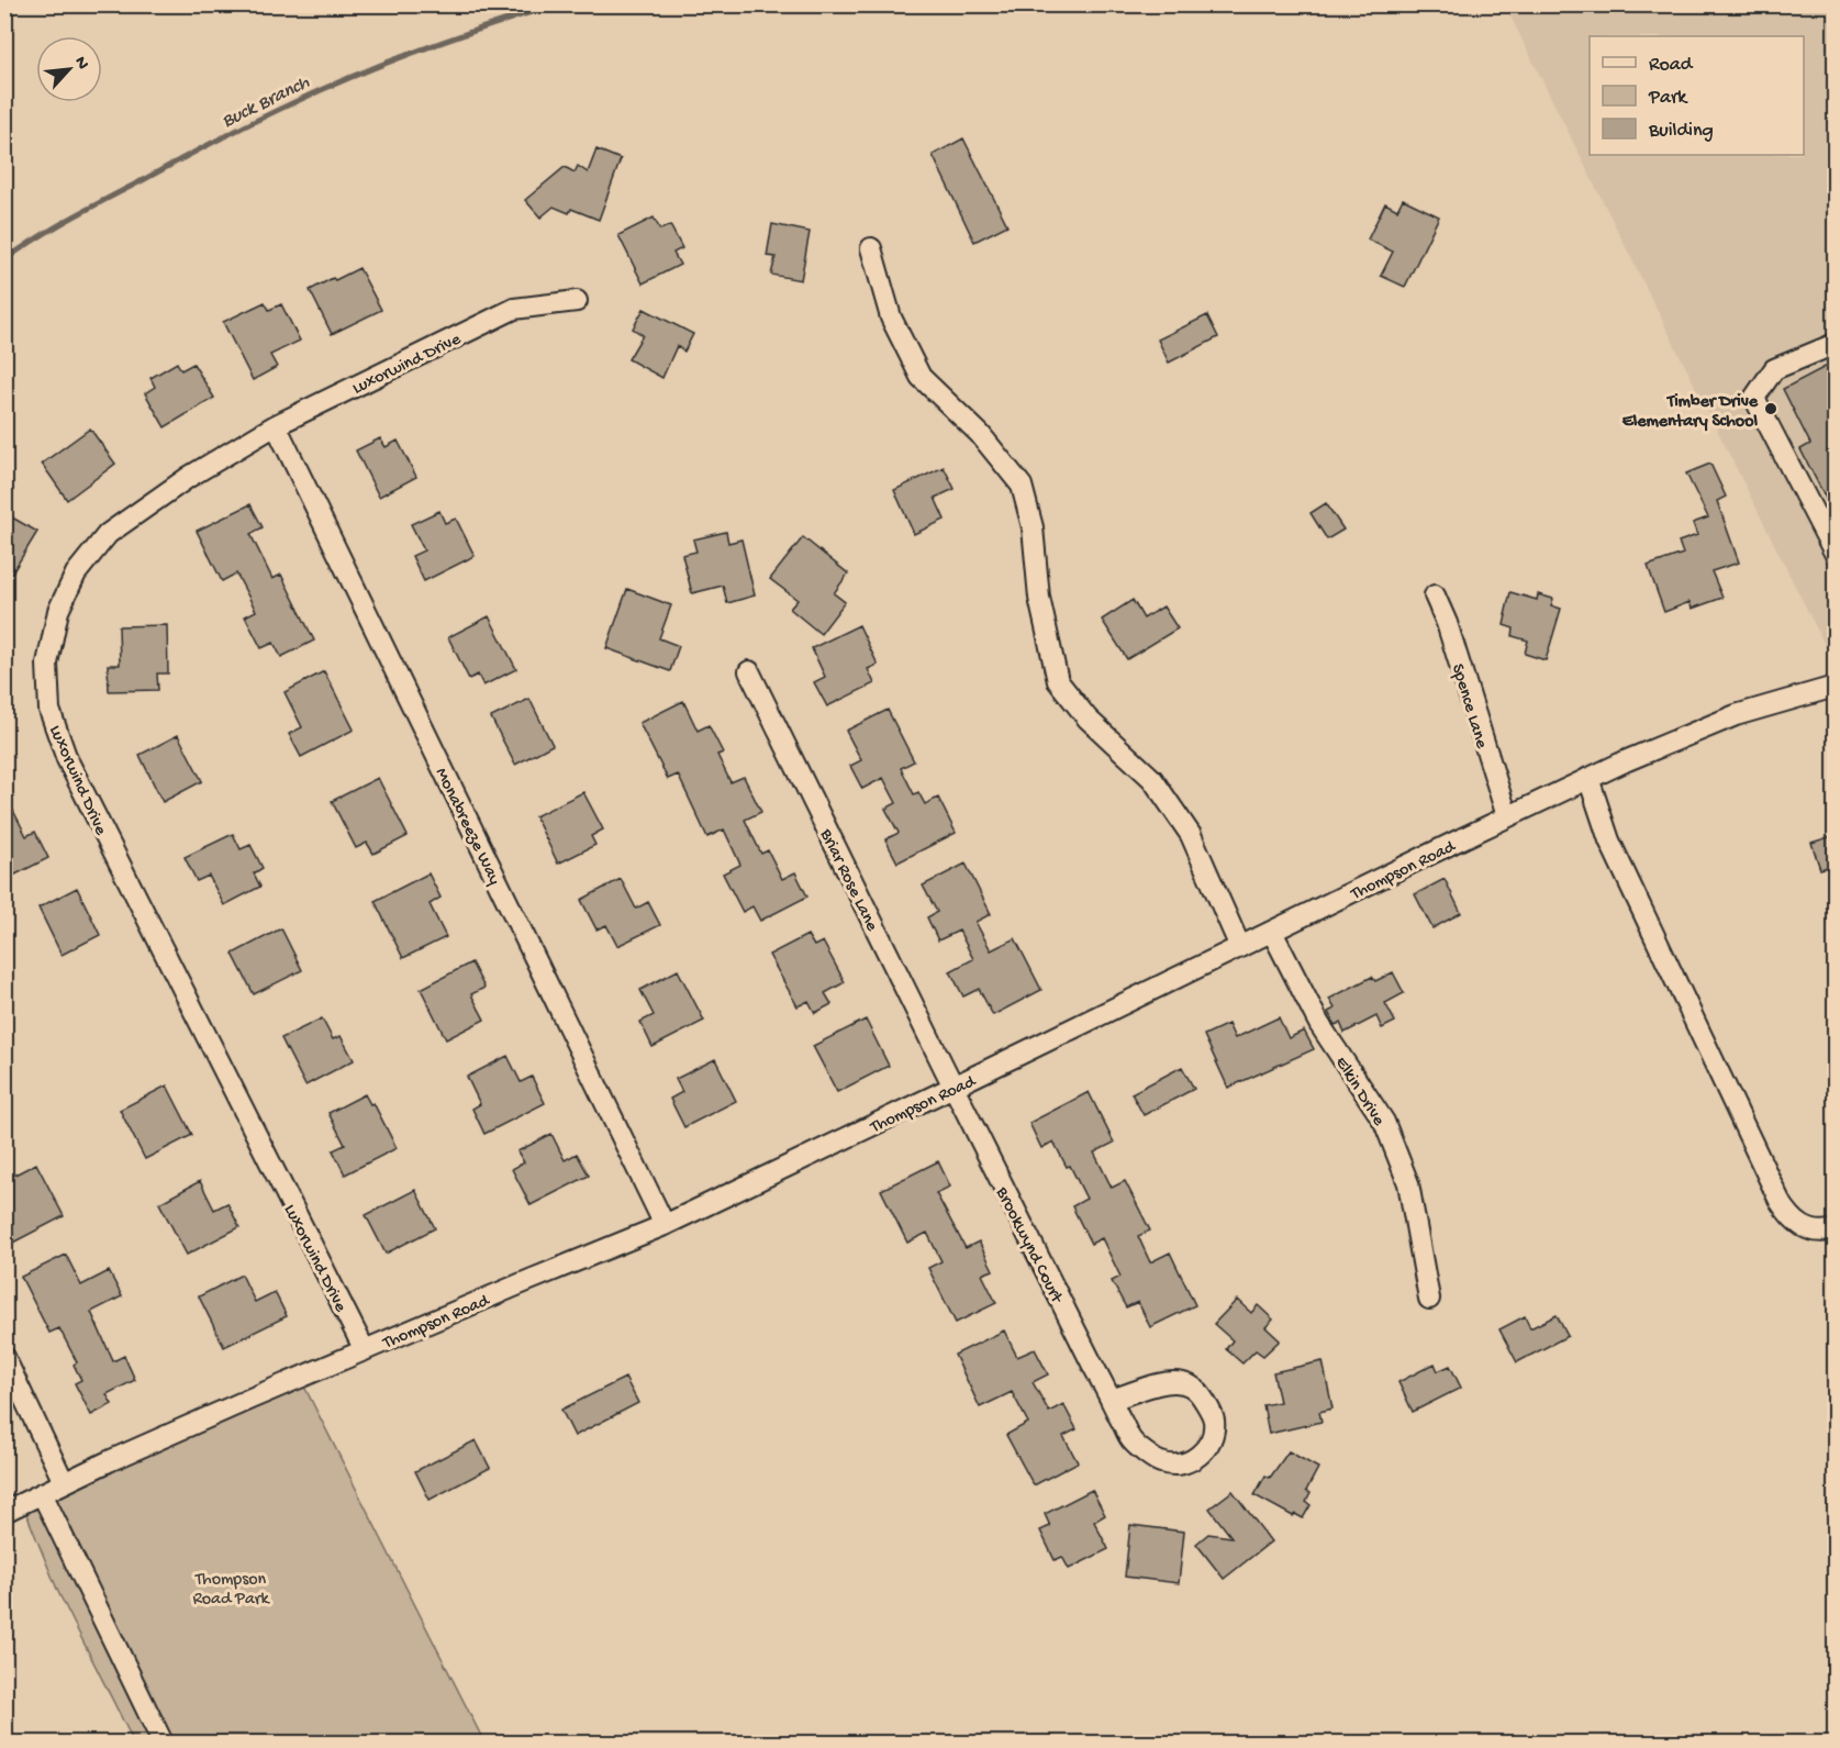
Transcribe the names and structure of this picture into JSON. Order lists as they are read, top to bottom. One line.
{"streets":{"street":["Luxorwind Drive","Spence Lane","Monabreeze Way","Thompson Road","Briar Rose Lane","Elkin Drive","Brookwynd Court"]},"crossings":[["Luxorwind Drive","Monabreeze Way"],["Luxorwind Drive","Thompson Road"],["Spence Lane","Thompson Road"],["Monabreeze Way","Thompson Road"],["Thompson Road","Briar Rose Lane"],["Thompson Road","Elkin Drive"],["Thompson Road","Brookwynd Court"],["Briar Rose Lane","Brookwynd Court"]],"water":["Buck Branch"],"parks":["Thompson Road Park"],"places":["Timber Drive Elementary School"],"legend":["Road","Park","Building"],"north":"top right"}
